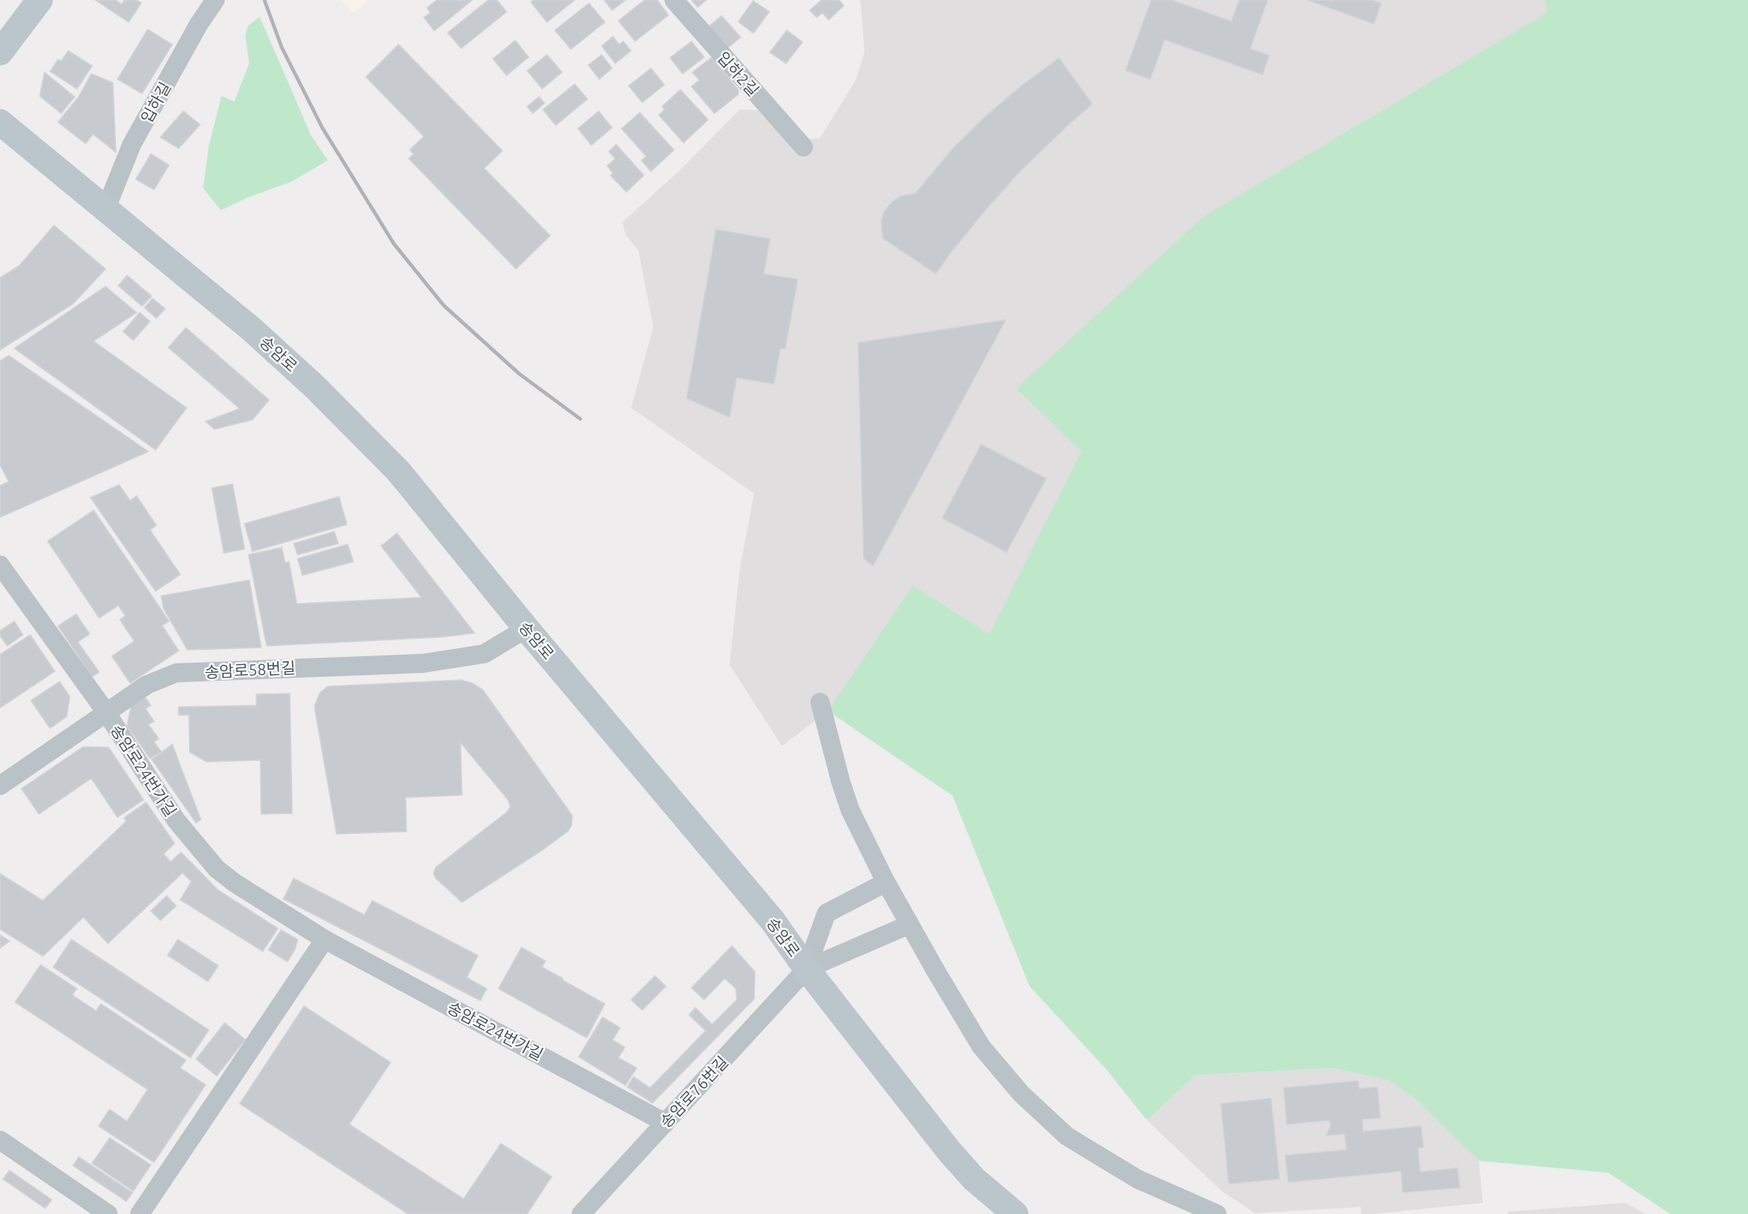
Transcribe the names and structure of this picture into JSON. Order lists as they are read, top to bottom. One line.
{"streets":{"main road":["송암로"],"street":["입하2길","입하길","송암로58번길","송암로24번가길","송암로76번길"]},"crossings":[["입하길","송암로"],["송암로","송암로58번길"],["송암로","송암로76번길"],["송암로58번길","송암로24번가길"],["송암로24번가길","송암로76번길"]]}
